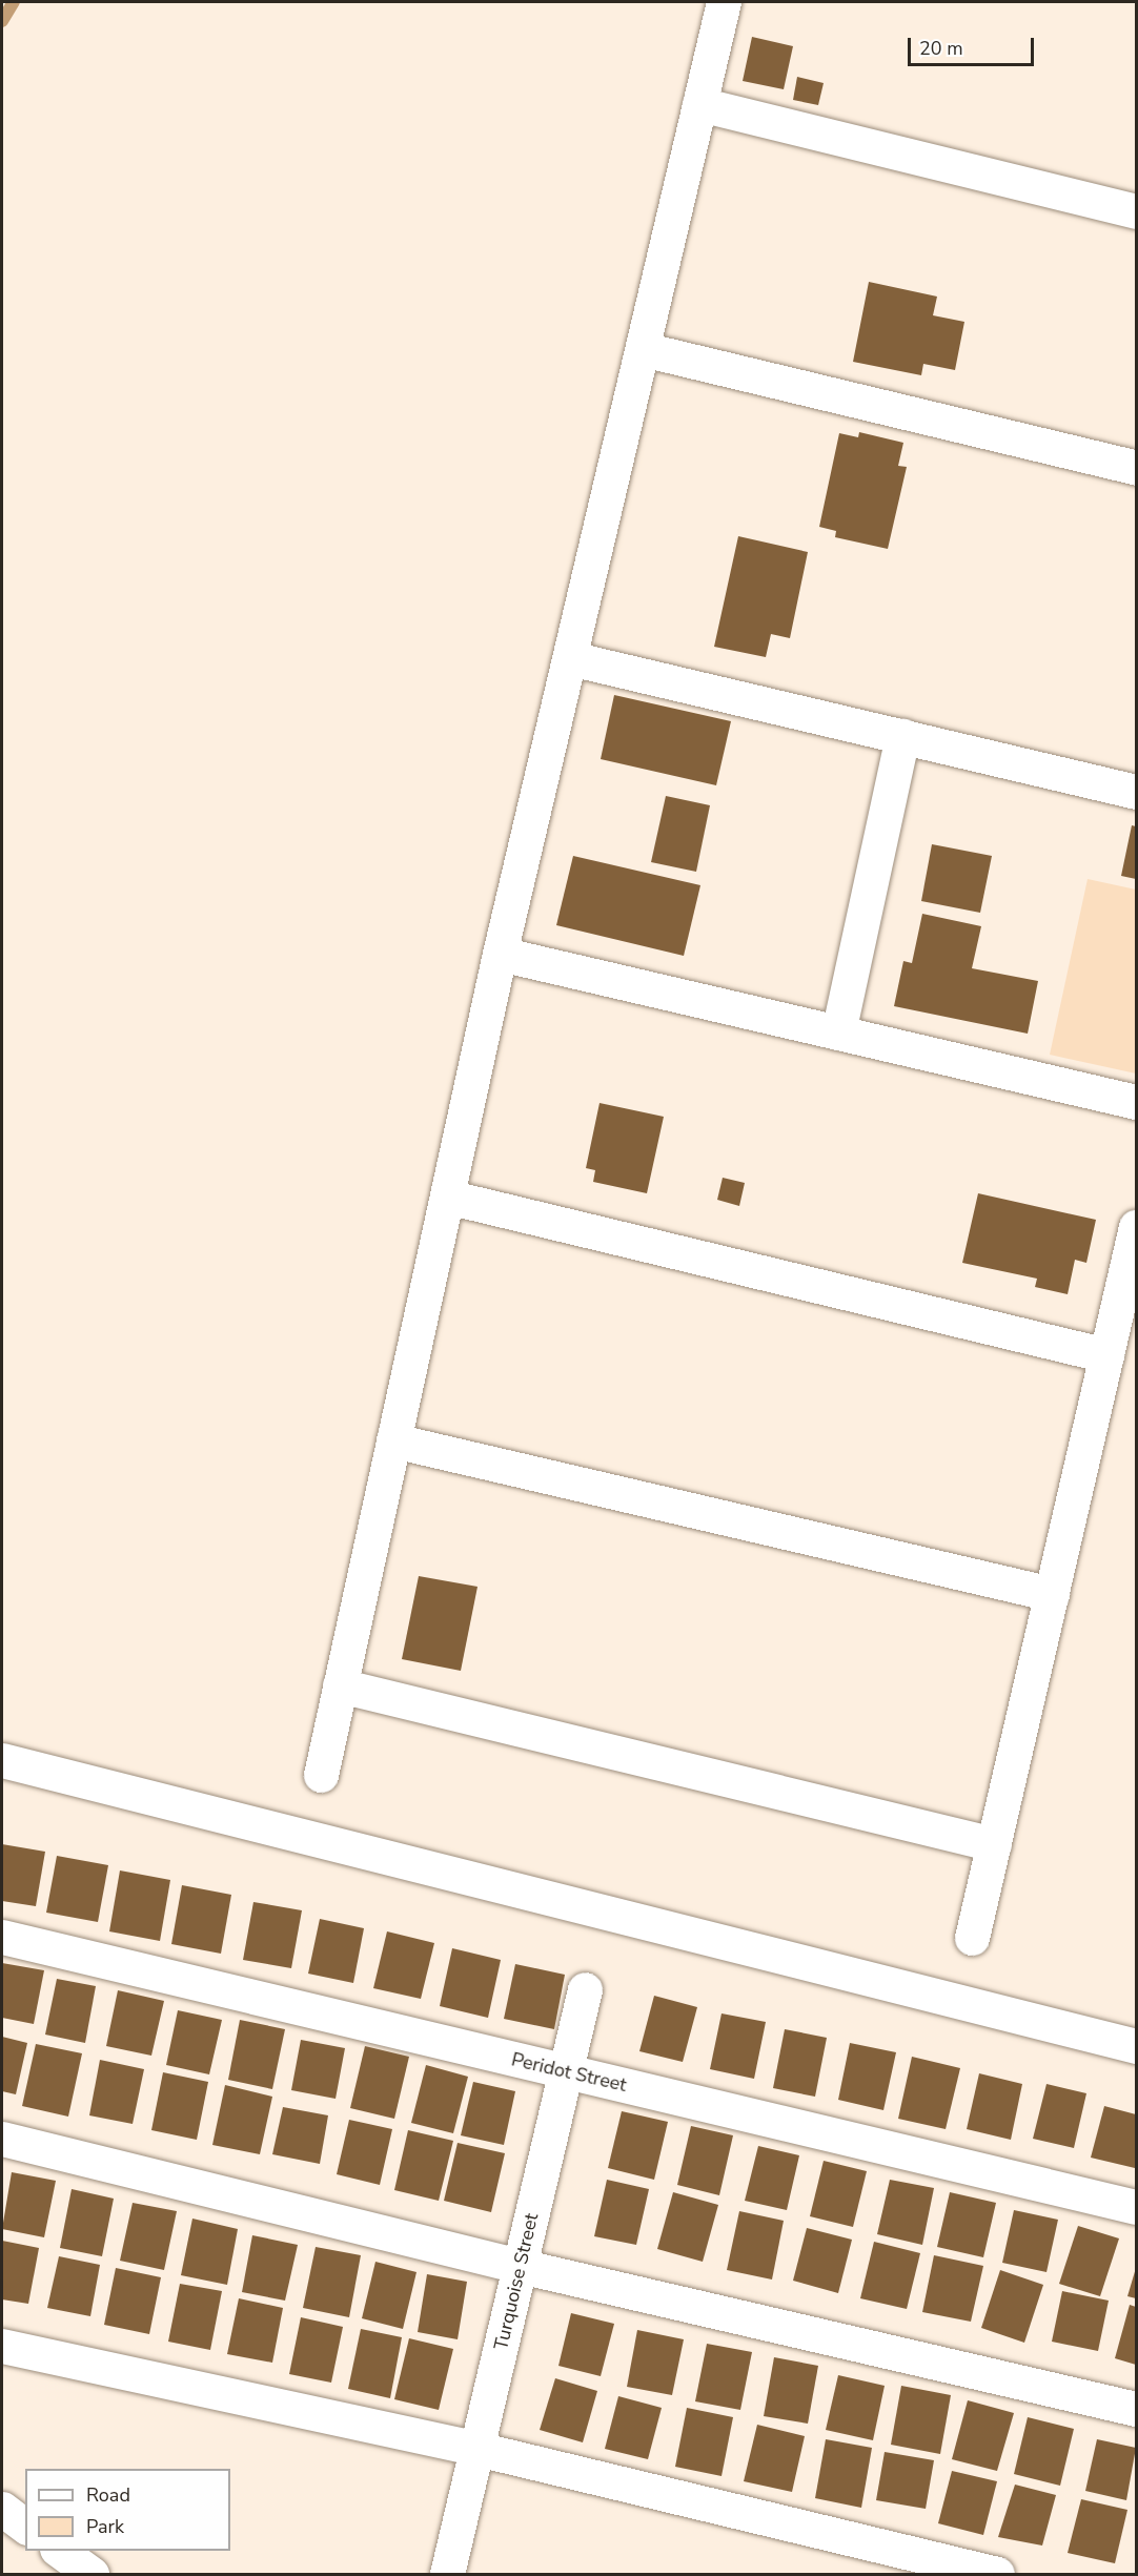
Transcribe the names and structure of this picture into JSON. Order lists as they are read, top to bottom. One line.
{"streets":{"street":["Peridot Street","Turquoise Street"]},"crossings":[["Peridot Street","Turquoise Street"]],"legend":["Road","Park"],"scale_bar":"20 m"}
